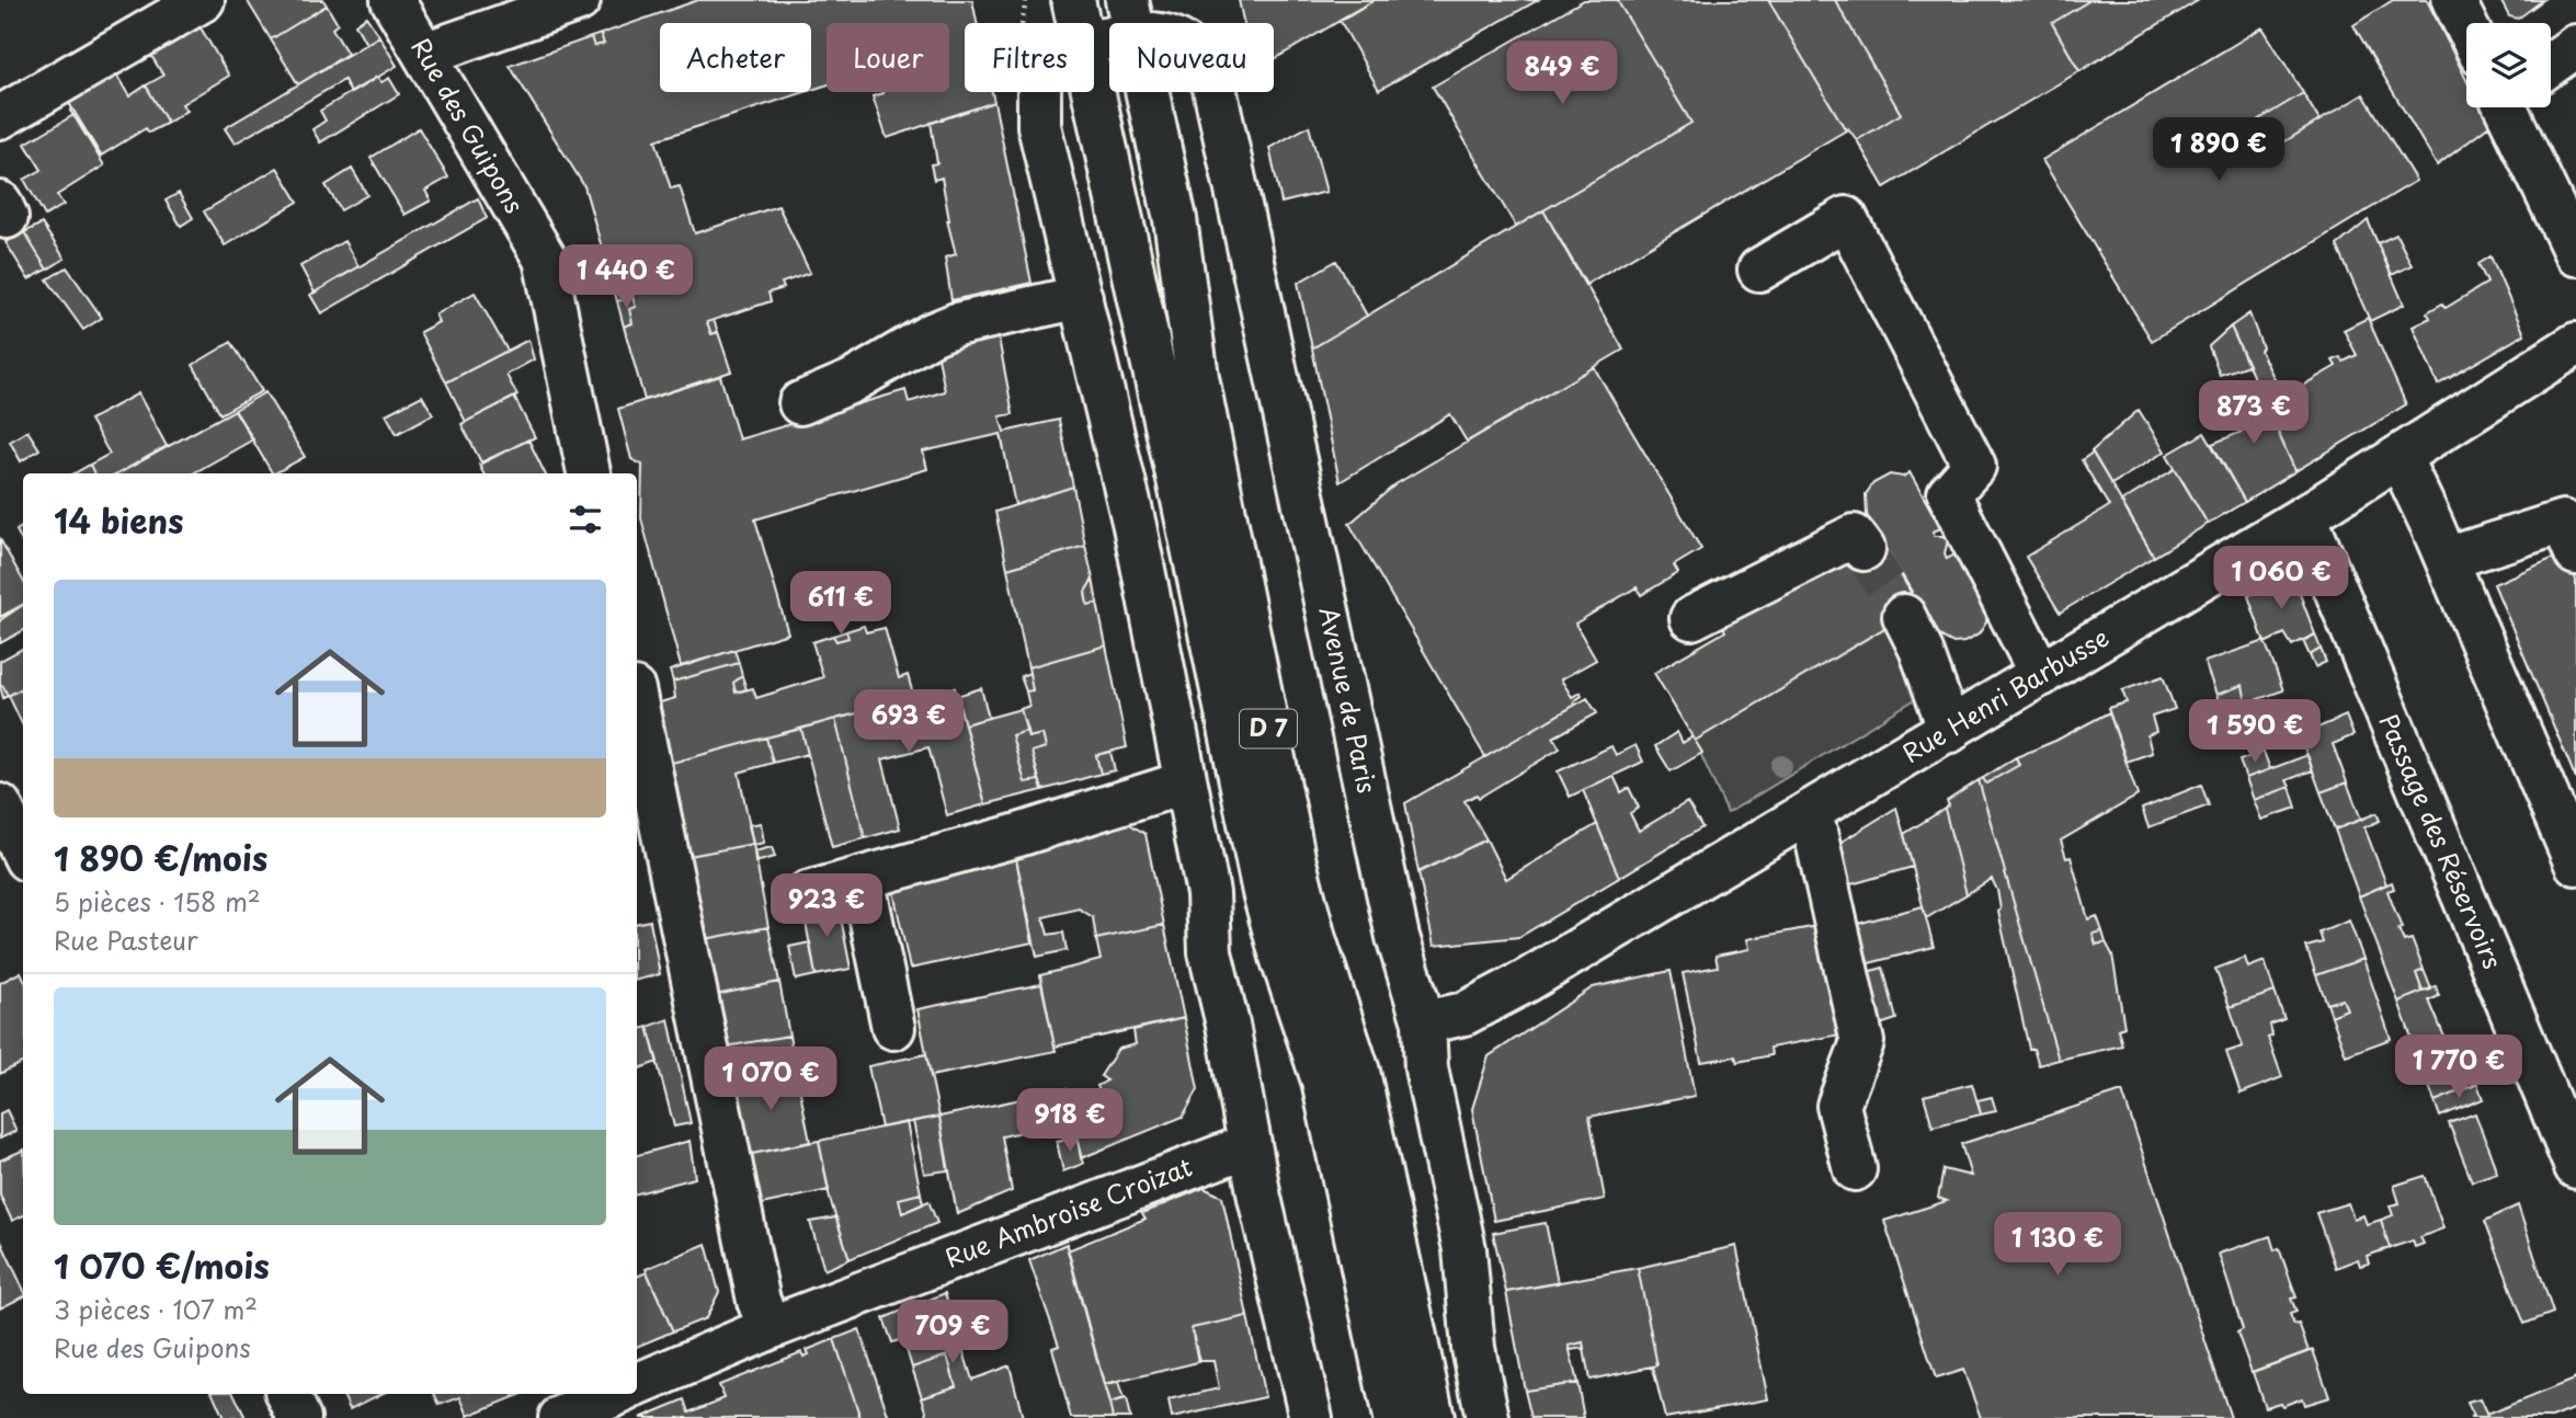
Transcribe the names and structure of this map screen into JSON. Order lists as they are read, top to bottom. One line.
{"streets":{"main road":["Rue des Guipons","Rue Henri Barbusse","Avenue de Paris","D 7","Passage des Réservoirs","Rue Ambroise Croizat"]},"crossings":[["Rue Henri Barbusse","Avenue de Paris"],["Rue Henri Barbusse","Passage des Réservoirs"],["Avenue de Paris","D 7"]],"page":{"chip":["Acheter","Louer","Filtres","Nouveau"],"price":["849 €","1 890 €","1 440 €","873 €","1 060 €","611 €","693 €","1 590 €","923 €","1 770 €","1 070 €","918 €","1 130 €","709 €"],"heading":"14 biens","list":[{"name":"1 890 €/mois","note":"5 pièces · 158 m² · Rue Pasteur"},{"name":"1 070 €/mois","note":"3 pièces · 107 m² · Rue des Guipons"}]}}
